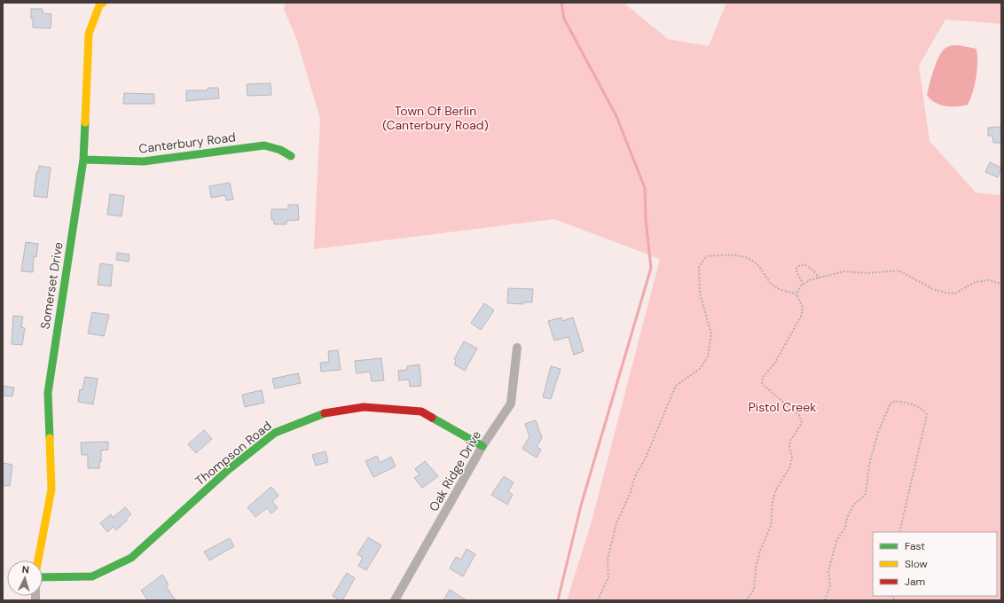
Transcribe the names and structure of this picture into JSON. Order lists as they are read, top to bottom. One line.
{"streets":{"street":["Canterbury Road","Somerset Drive","Thompson Road","Oak Ridge Drive"]},"crossings":[["Canterbury Road","Somerset Drive"],["Thompson Road","Oak Ridge Drive"]],"parks":["Town Of Berlin (Canterbury Road)","Pistol Creek"],"legend":["Fast","Slow","Jam"],"north":"top"}
